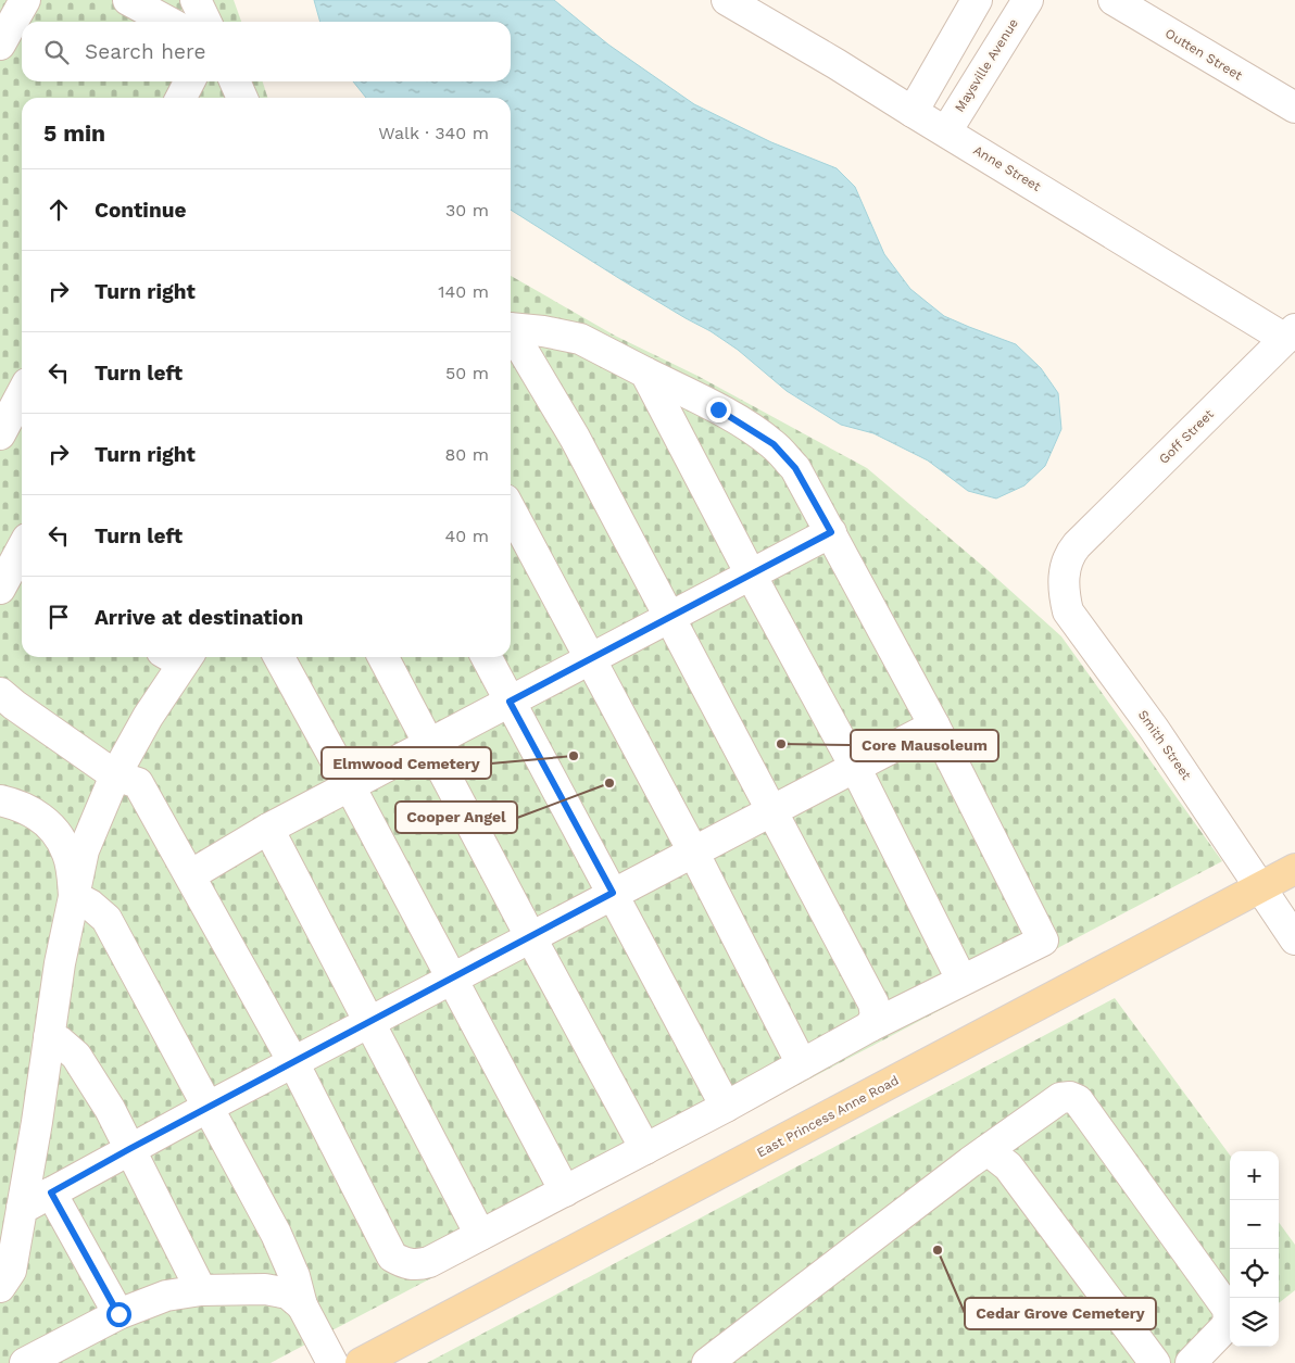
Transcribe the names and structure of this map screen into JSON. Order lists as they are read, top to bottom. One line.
{"streets":{"main road":["East Princess Anne Road"],"street":["Outten Street","Maysville Avenue","Anne Street","Goff Street","Smith Street"]},"crossings":[["Maysville Avenue","Anne Street"],["Anne Street","Goff Street"],["Goff Street","Smith Street"],["Smith Street","East Princess Anne Road"]],"places":["Core Mausoleum","Elmwood Cemetery","Cooper Angel","Cedar Grove Cemetery"],"page":{"search":"Search here","heading":["5 min","Walk · 340 m"],"list":[["Continue","30 m"],["Turn right","140 m"],["Turn left","50 m"],["Turn right","80 m"],["Turn left","40 m"],"Arrive at destination"],"map_buttons":["+","−"]}}
